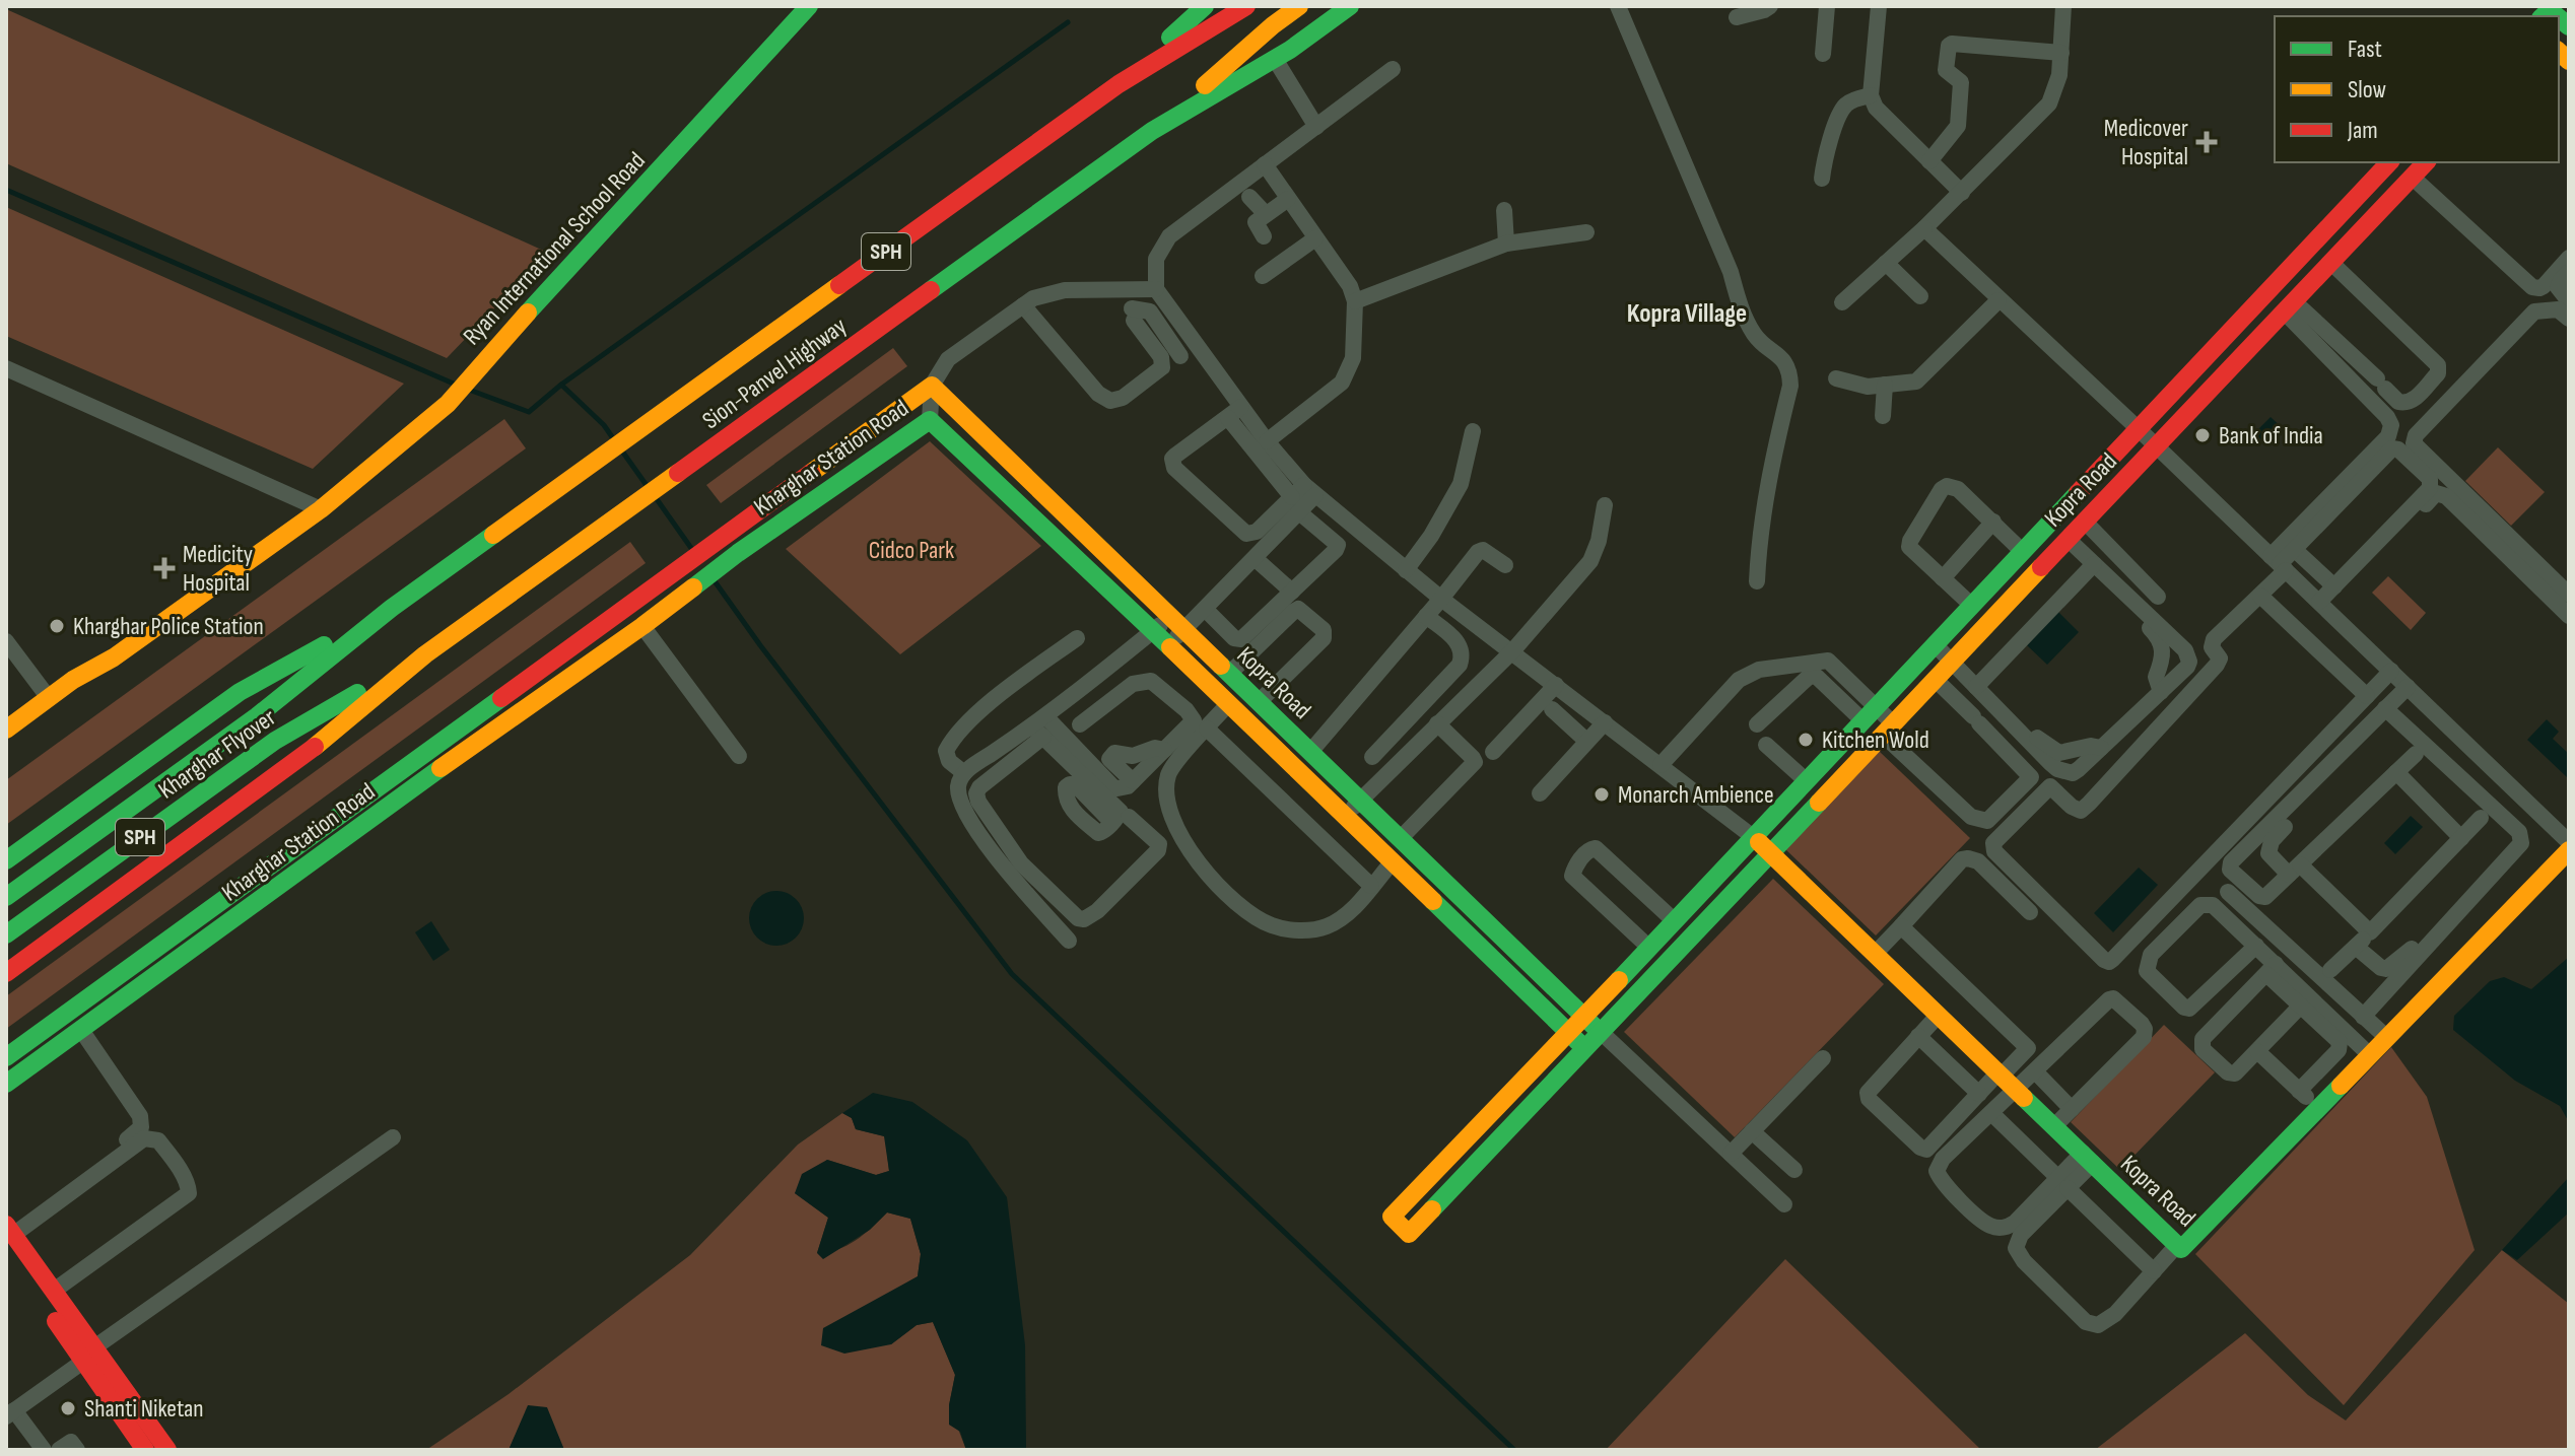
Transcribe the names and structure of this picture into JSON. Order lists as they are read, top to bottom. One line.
{"streets":{"main road":["Ryan International School Road","SPH","Sion-Panvel Highway","Kharghar Station Road","Kopra Road","Kharghar Flyover"]},"crossings":[["SPH","Sion-Panvel Highway"],["Sion-Panvel Highway","Kharghar Flyover"],["Kharghar Station Road","Kopra Road"]],"districts":["Kopra Village"],"parks":["Cidco Park"],"places":{"health":["Medicover Hospital","Medicity Hospital"],"other":["Bank of India","Kharghar Police Station","Kitchen Wold","Monarch Ambience","Shanti Niketan"]},"legend":["Fast","Slow","Jam"]}
